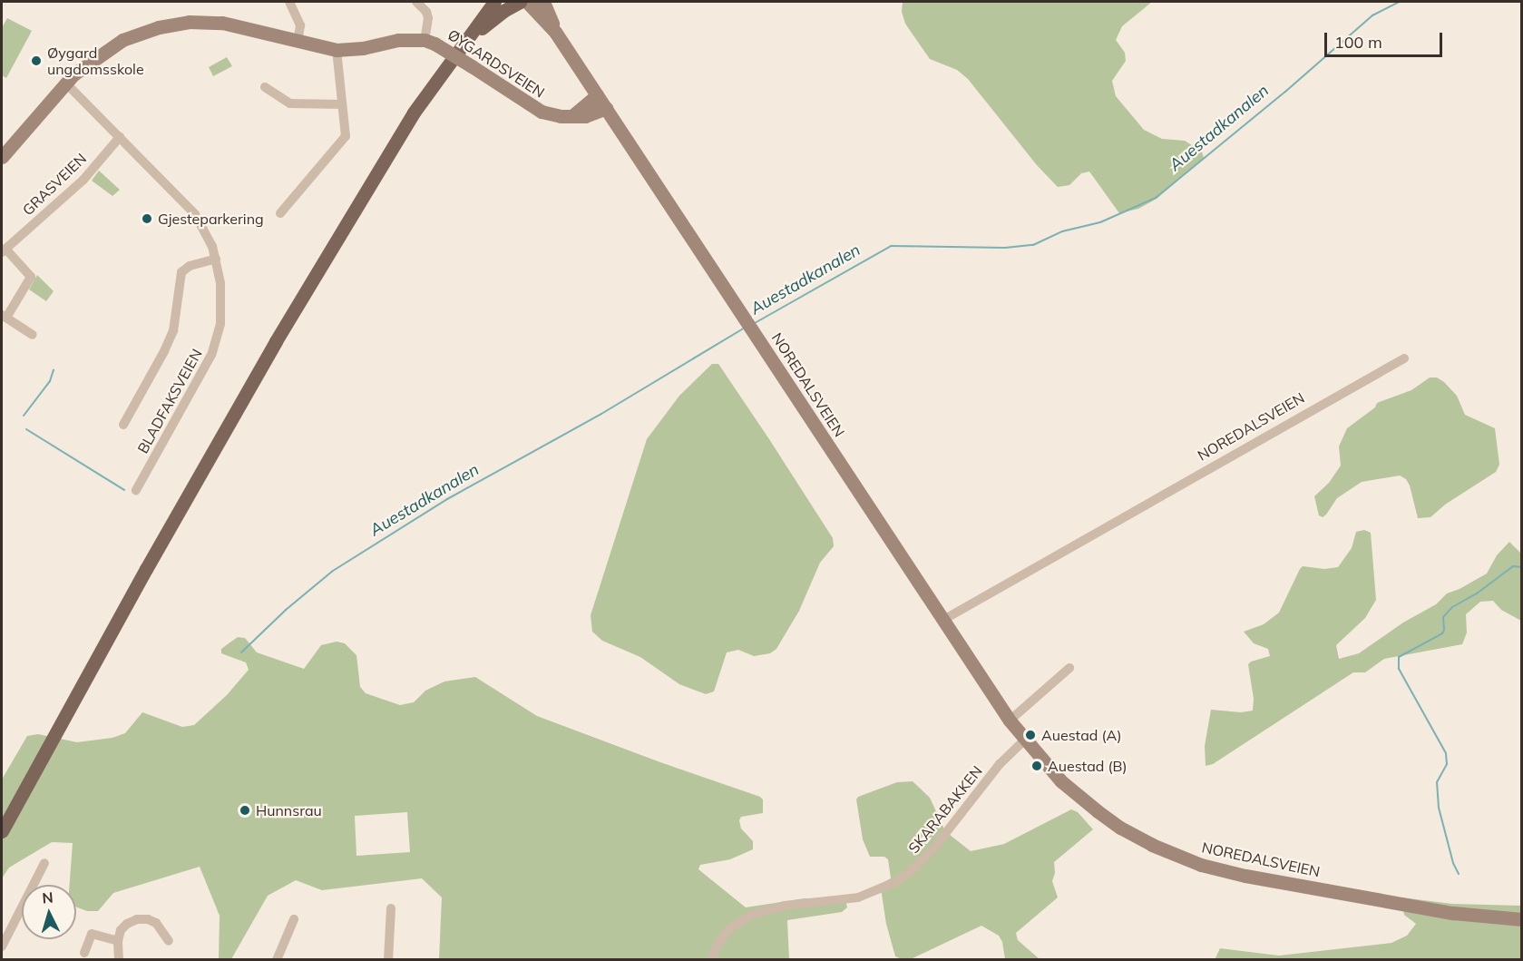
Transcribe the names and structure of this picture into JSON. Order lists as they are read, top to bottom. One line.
{"streets":{"main road":["ØYGARDSVEIEN","NOREDALSVEIEN"],"street":["GRASVEIEN","BLADFAKSVEIEN","SKARABAKKEN"]},"crossings":[["ØYGARDSVEIEN","NOREDALSVEIEN"],["ØYGARDSVEIEN","BLADFAKSVEIEN"],["GRASVEIEN","BLADFAKSVEIEN"],["NOREDALSVEIEN","SKARABAKKEN"]],"water":["Auestadkanalen"],"places":["Øygard ungdomsskole","Gjesteparkering","Auestad (A)","Auestad (B)","Hunnsrau"],"scale_bar":"100 m","north":"top"}
